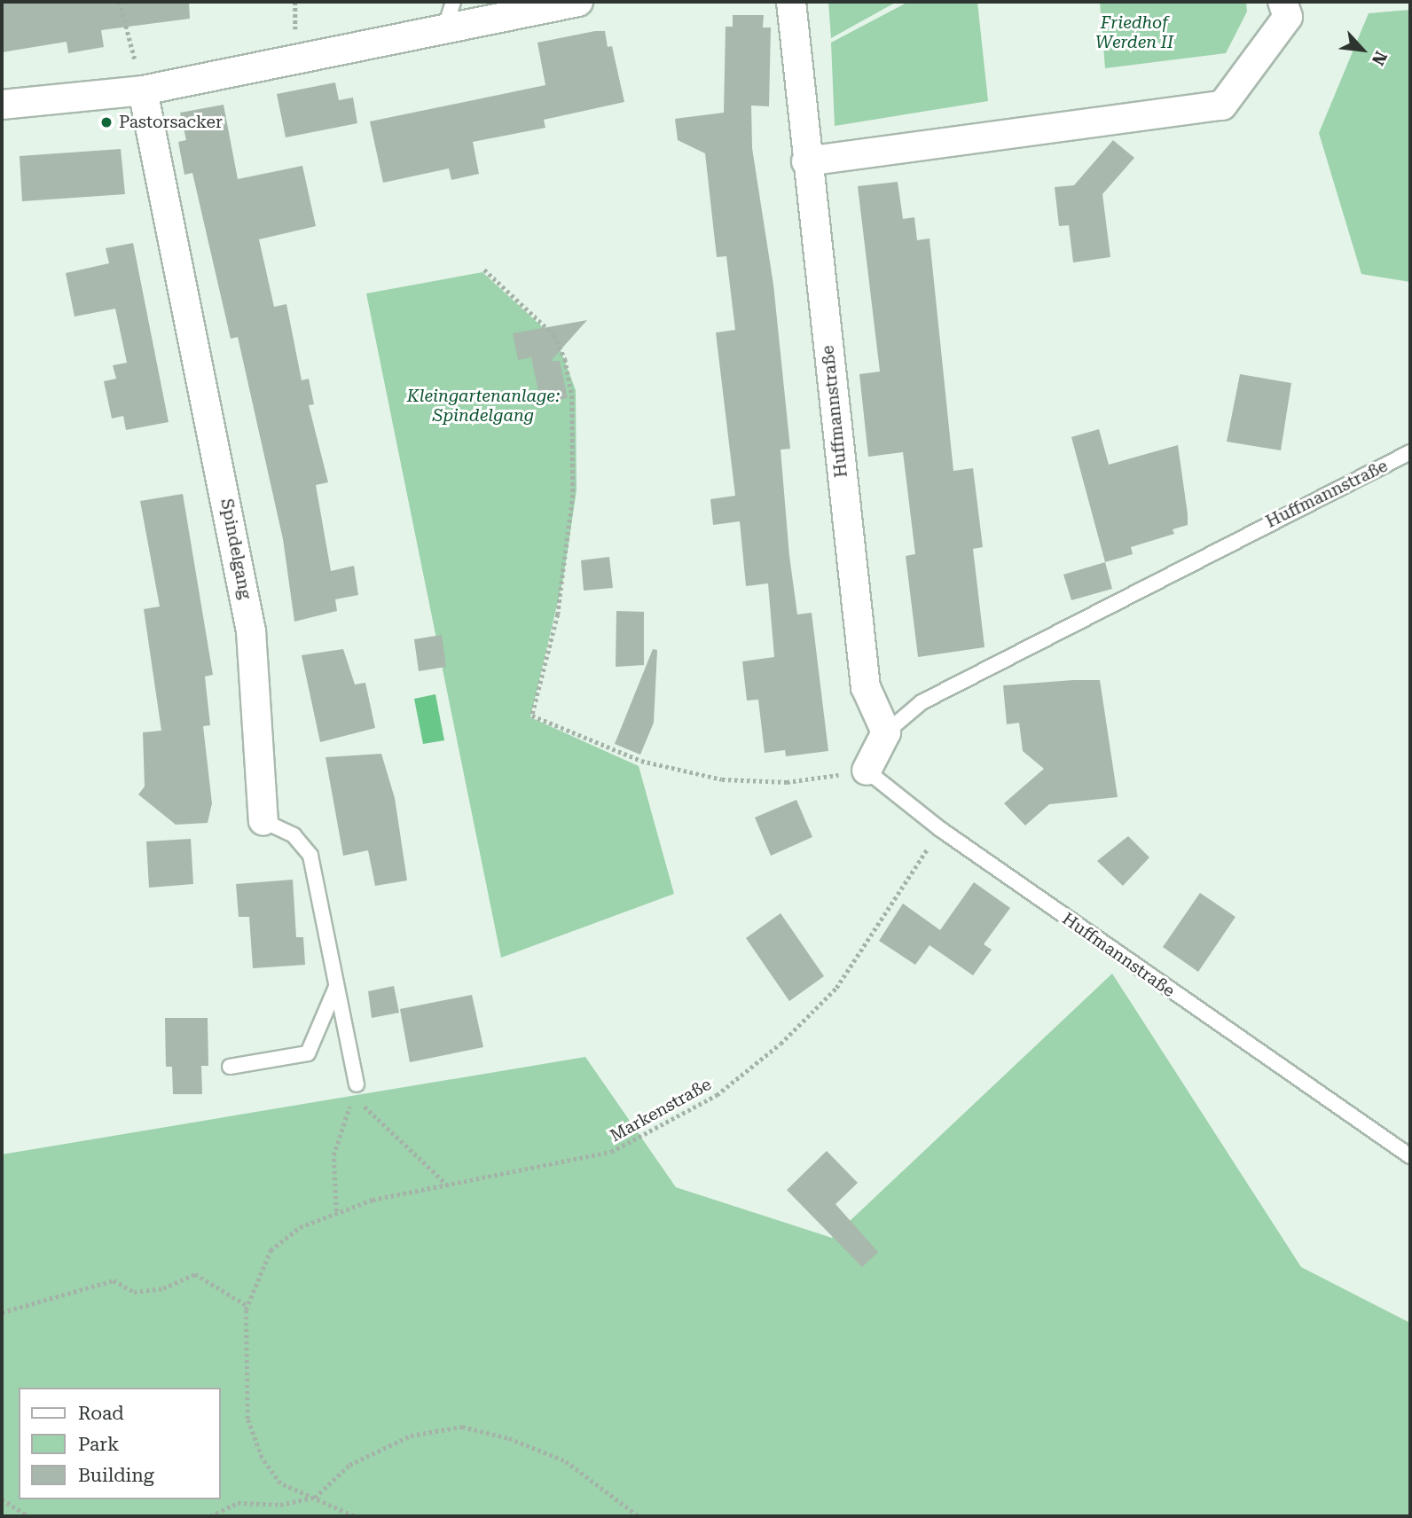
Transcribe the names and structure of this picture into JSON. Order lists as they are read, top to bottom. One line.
{"streets":{"street":["Huffmannstraße","Spindelgang"],"path":["Markenstraße"]},"crossings":[["Huffmannstraße","Markenstraße"]],"parks":["Friedhof Werden II","Kleingartenanlage: Spindelgang"],"places":["Pastorsacker"],"legend":["Road","Park","Building"],"north":"bottom right"}
